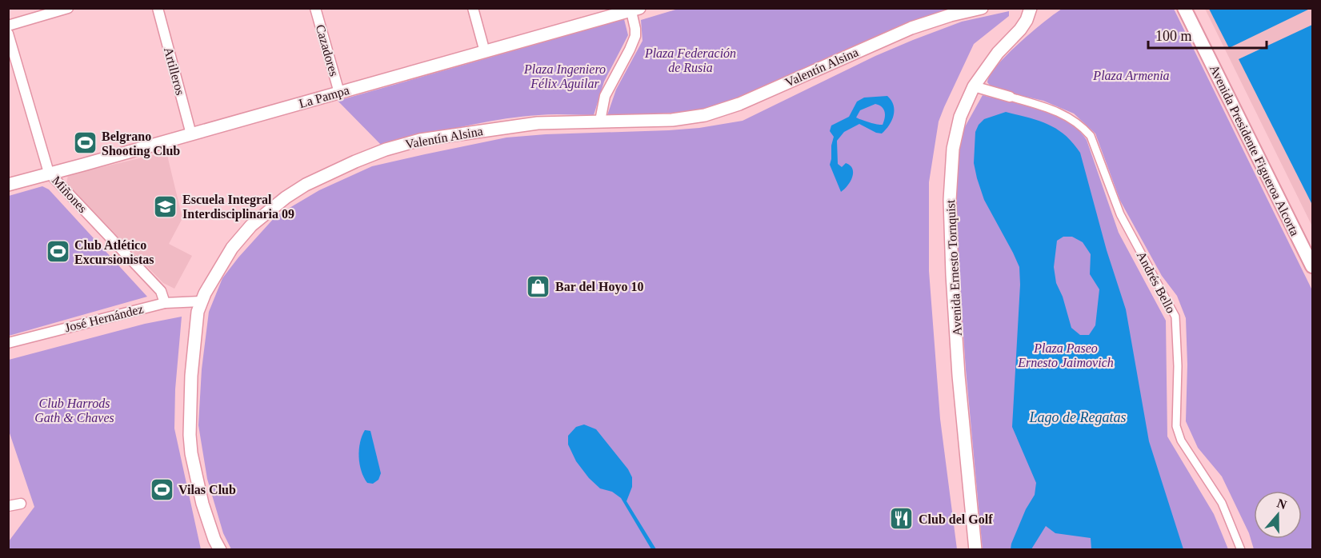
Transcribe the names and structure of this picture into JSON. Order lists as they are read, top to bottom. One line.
{"streets":{"main road":["Avenida Presidente Figueroa Alcorta"],"street":["Cazadores","Valentín Alsina","Artilleros","La Pampa","Miñones","Avenida Ernesto Tornquist","Andrés Bello","José Hernández"]},"crossings":[["Cazadores","La Pampa"],["Valentín Alsina","José Hernández"],["Artilleros","La Pampa"],["La Pampa","Miñones"],["Miñones","José Hernández"],["Avenida Ernesto Tornquist","Andrés Bello"]],"water":["Lago de Regatas"],"parks":["Plaza Federación de Rusia","Plaza Ingeniero Félix Aguilar","Plaza Armenia","Plaza Paseo Ernesto Jaimovich","Club Harrods Gath & Chaves"],"places":{"sports":["Belgrano Shooting Club","Club Atlético Excursionistas","Vilas Club"],"school or university":["Escuela Integral Interdisciplinaria 09"],"shop":["Bar del Hoyo 10"],"restaurant":["Club del Golf"]},"scale_bar":"100 m","north":"top"}
